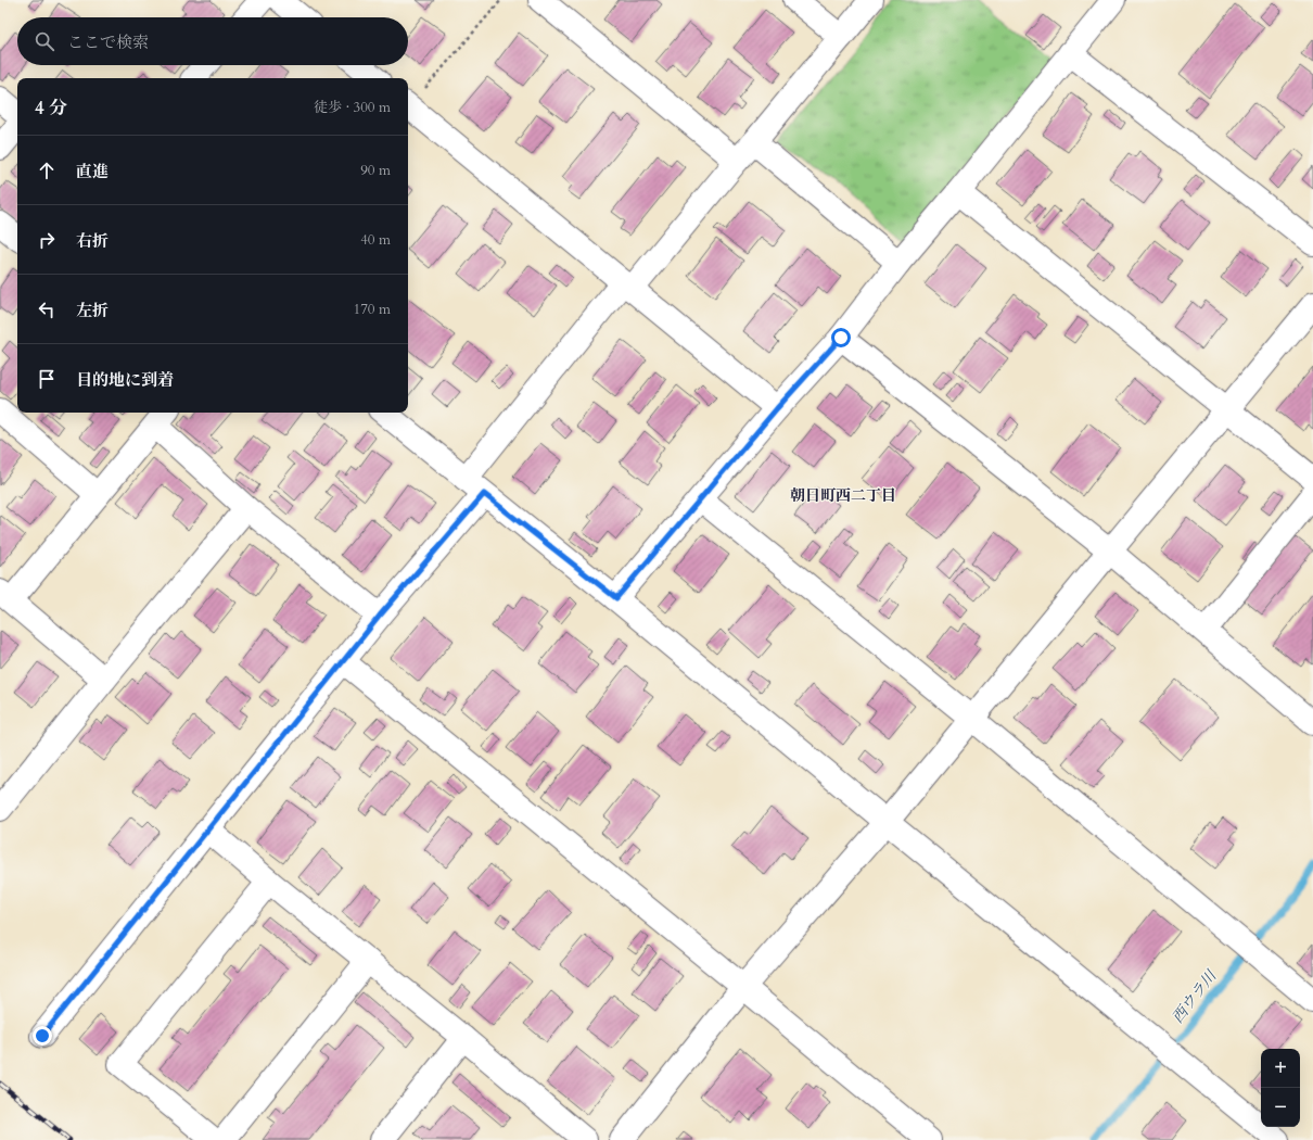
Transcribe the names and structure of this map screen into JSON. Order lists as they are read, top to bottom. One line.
{"districts":["朝日町西二丁目"],"water":["西ウラ川"],"page":{"search":"ここで検索","heading":["4 分","徒歩 · 300 m"],"list":[["直進","90 m"],["右折","40 m"],["左折","170 m"],"目的地に到着"],"map_buttons":["+","−"]}}
